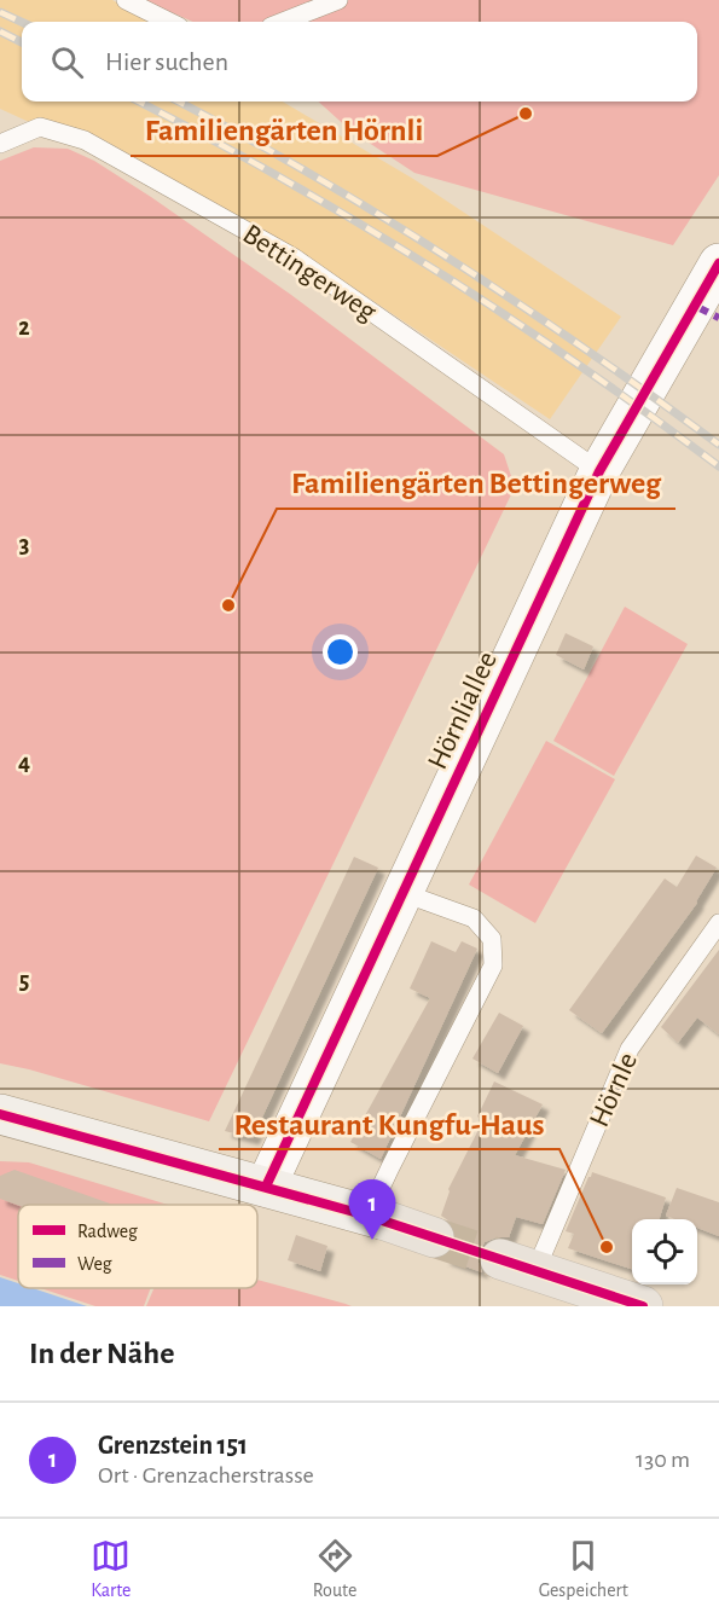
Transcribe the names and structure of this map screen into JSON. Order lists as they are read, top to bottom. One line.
{"streets":{"main road":["Hörnle"],"street":["Hörnliallee"],"lane":["Bettingerweg"]},"crossings":[["Bettingerweg","Hörnliallee"]],"places":["Familiengärten Hörnli","Familiengärten Bettingerweg","Restaurant Kungfu-Haus"],"legend":["Radweg","Weg"],"page":{"search":"Hier suchen","pins":"1","heading":"In der Nähe","list":[{"mark":"1","name":"Grenzstein 151","note":"Ort · Grenzacherstrasse","value":"130 m"}],"nav":["Karte","Route","Gespeichert"]},"grid":{"rows":["2","3","4","5"]}}
